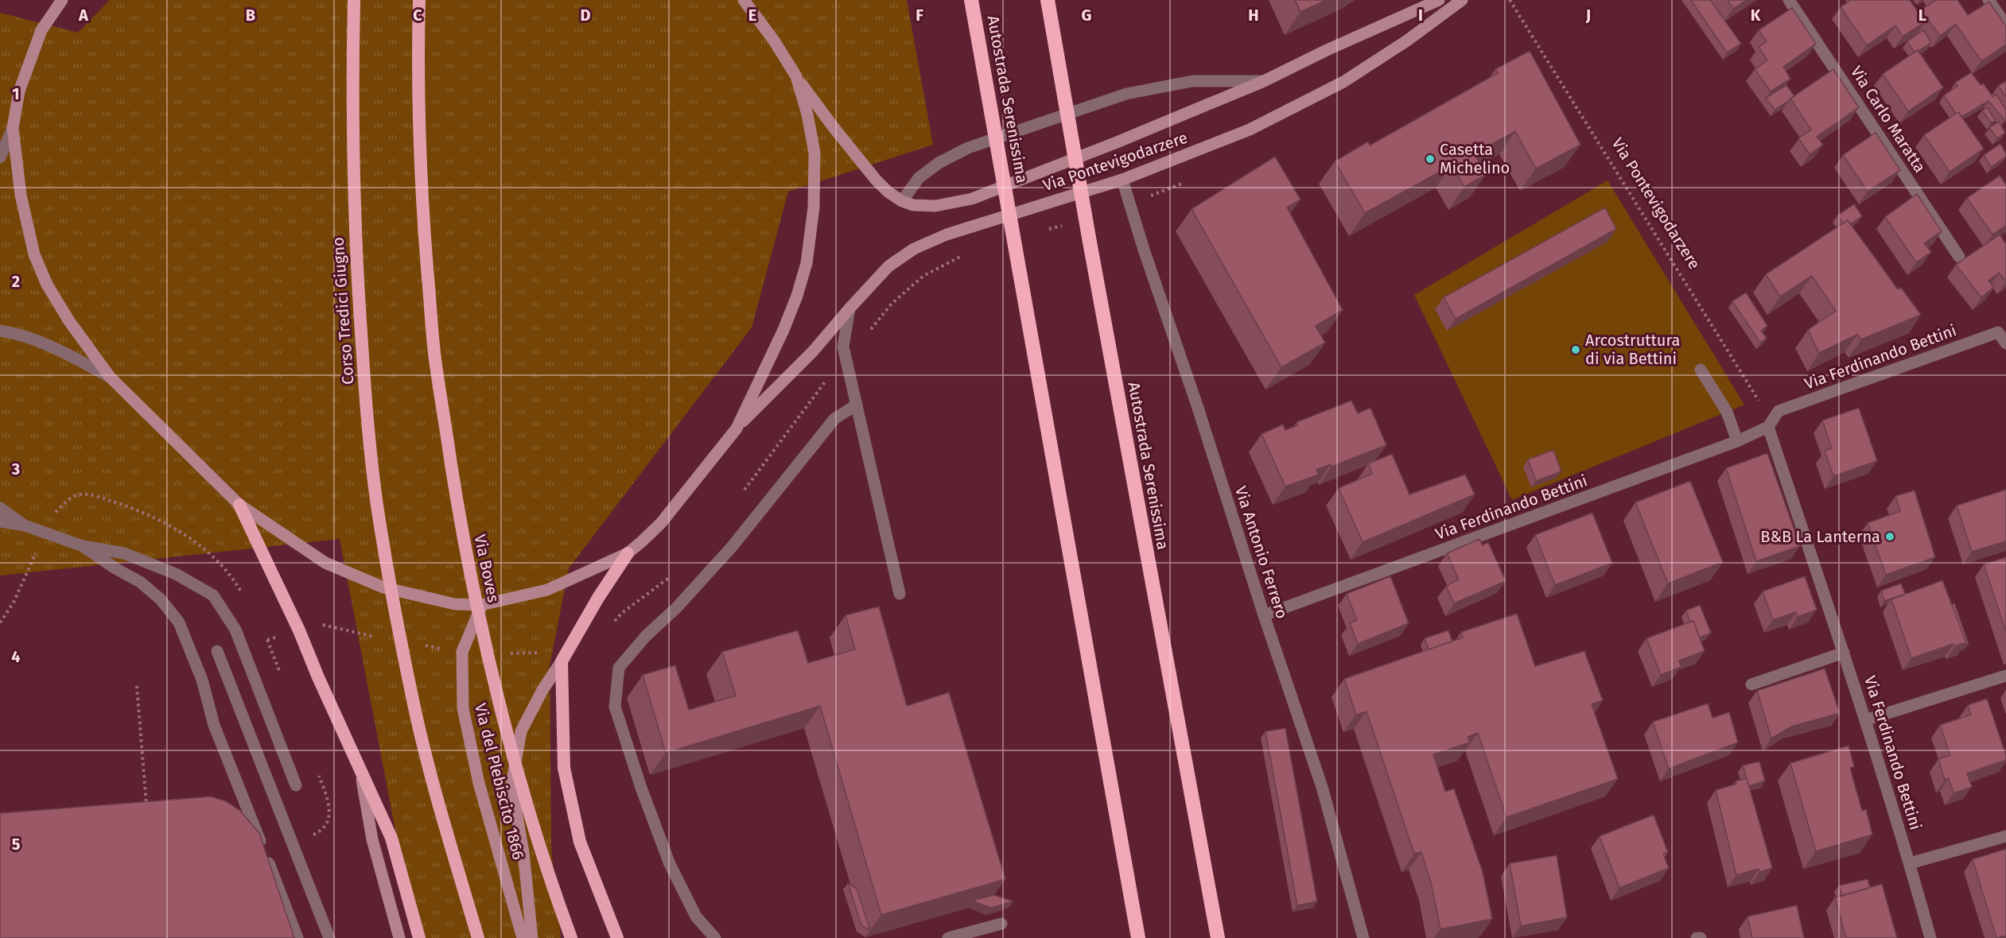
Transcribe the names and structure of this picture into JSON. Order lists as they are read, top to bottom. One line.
{"streets":{"highway":["Autostrada Serenissima","Corso Tredici Giugno","Via Boves"],"main road":["Via Pontevigodarzere","Via del Plebiscito 1866"],"street":["Via Carlo Maratta","Via Ferdinando Bettini","Via Antonio Ferrero"]},"crossings":[["Via Pontevigodarzere","Via Ferdinando Bettini"],["Via Pontevigodarzere","Via Antonio Ferrero"],["Via Ferdinando Bettini","Via Antonio Ferrero"]],"places":["Casetta Michelino","Arcostruttura di via Bettini","B&B La Lanterna"],"grid":{"columns":["A","B","C","D","E","F","G","H","I","J","K","L"],"rows":["1","2","3","4","5"]}}
